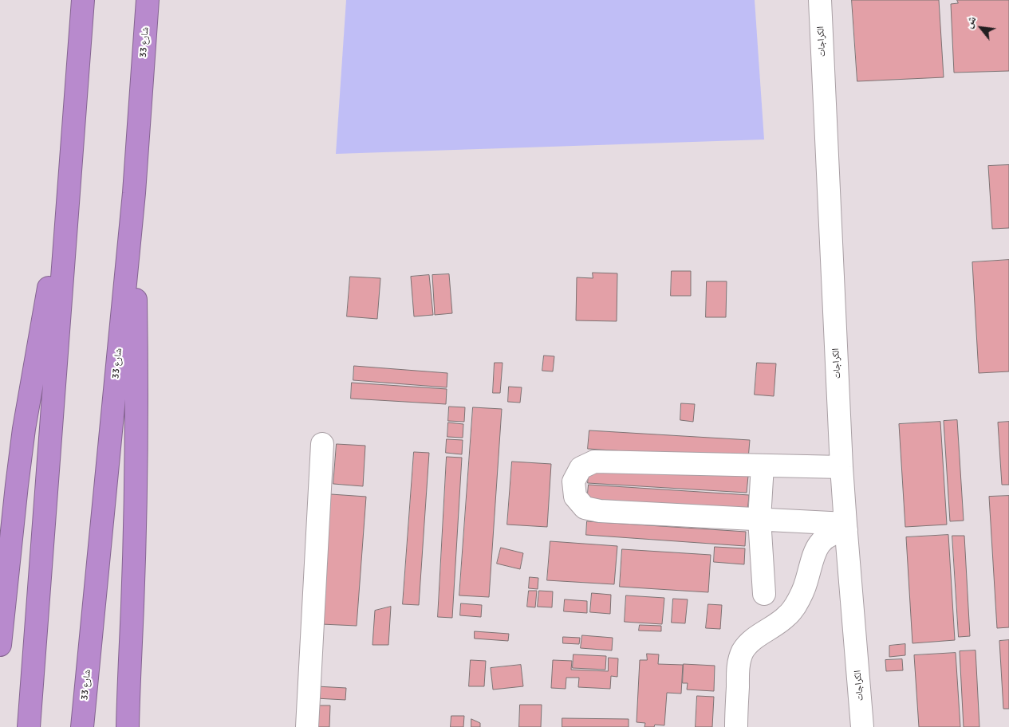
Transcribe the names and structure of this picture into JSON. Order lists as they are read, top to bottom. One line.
{"streets":{"highway":["شارع 33"],"street":["الكراجات"]},"north":"top left"}
